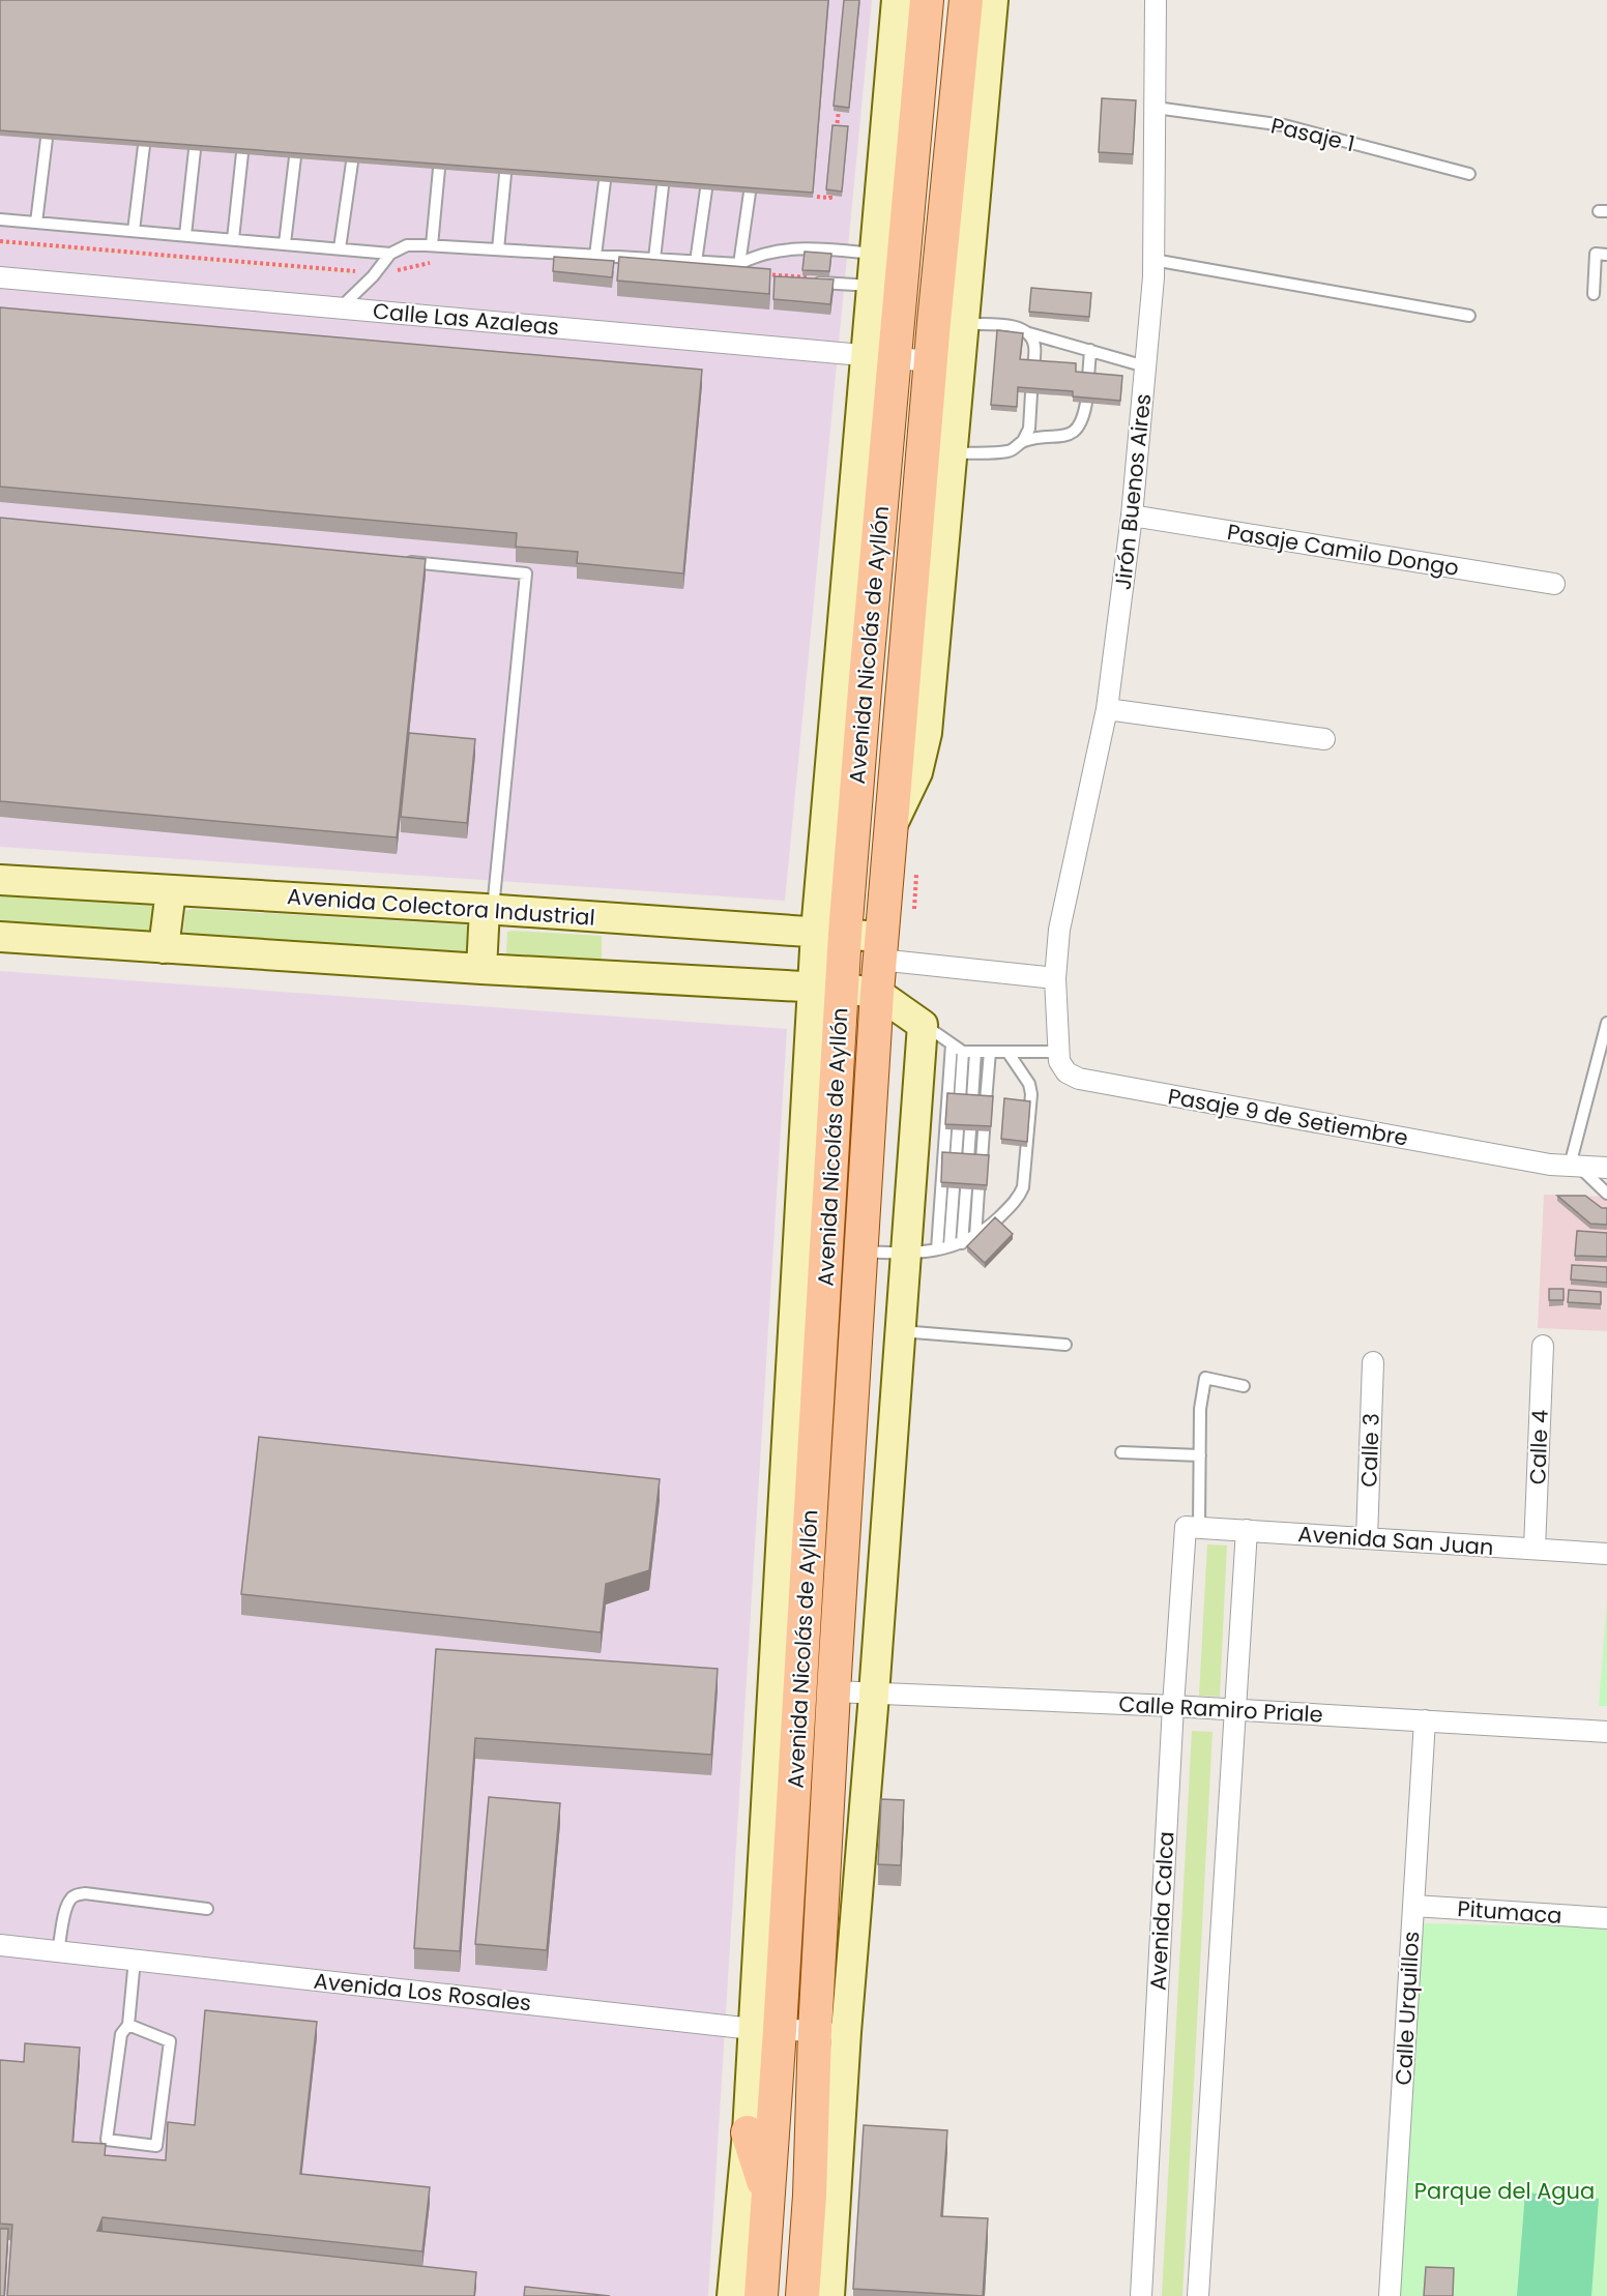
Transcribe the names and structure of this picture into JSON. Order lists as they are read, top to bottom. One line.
{"streets":{"main road":["Avenida Nicolás de Ayllón","Avenida Colectora Industrial"],"street":["Calle Las Azaleas","Jirón Buenos Aires","Pasaje Camilo Dongo","Pasaje 9 de Setiembre","Calle 4","Calle 3","Avenida San Juan","Calle Ramiro Priale","Avenida Calca","Pitumaca","Avenida Los Rosales","Calle Urquillos"],"lane":["Pasaje 1"]},"crossings":[["Pasaje 1","Jirón Buenos Aires"],["Calle Las Azaleas","Avenida Nicolás de Ayllón"],["Jirón Buenos Aires","Pasaje Camilo Dongo"],["Avenida Nicolás de Ayllón","Avenida Colectora Industrial"],["Avenida Nicolás de Ayllón","Calle Ramiro Priale"],["Avenida Nicolás de Ayllón","Avenida Los Rosales"],["Calle 4","Avenida San Juan"],["Calle 3","Avenida San Juan"],["Avenida San Juan","Avenida Calca"],["Calle Ramiro Priale","Avenida Calca"],["Calle Ramiro Priale","Calle Urquillos"],["Pitumaca","Calle Urquillos"]],"parks":["Parque del Agua"]}
